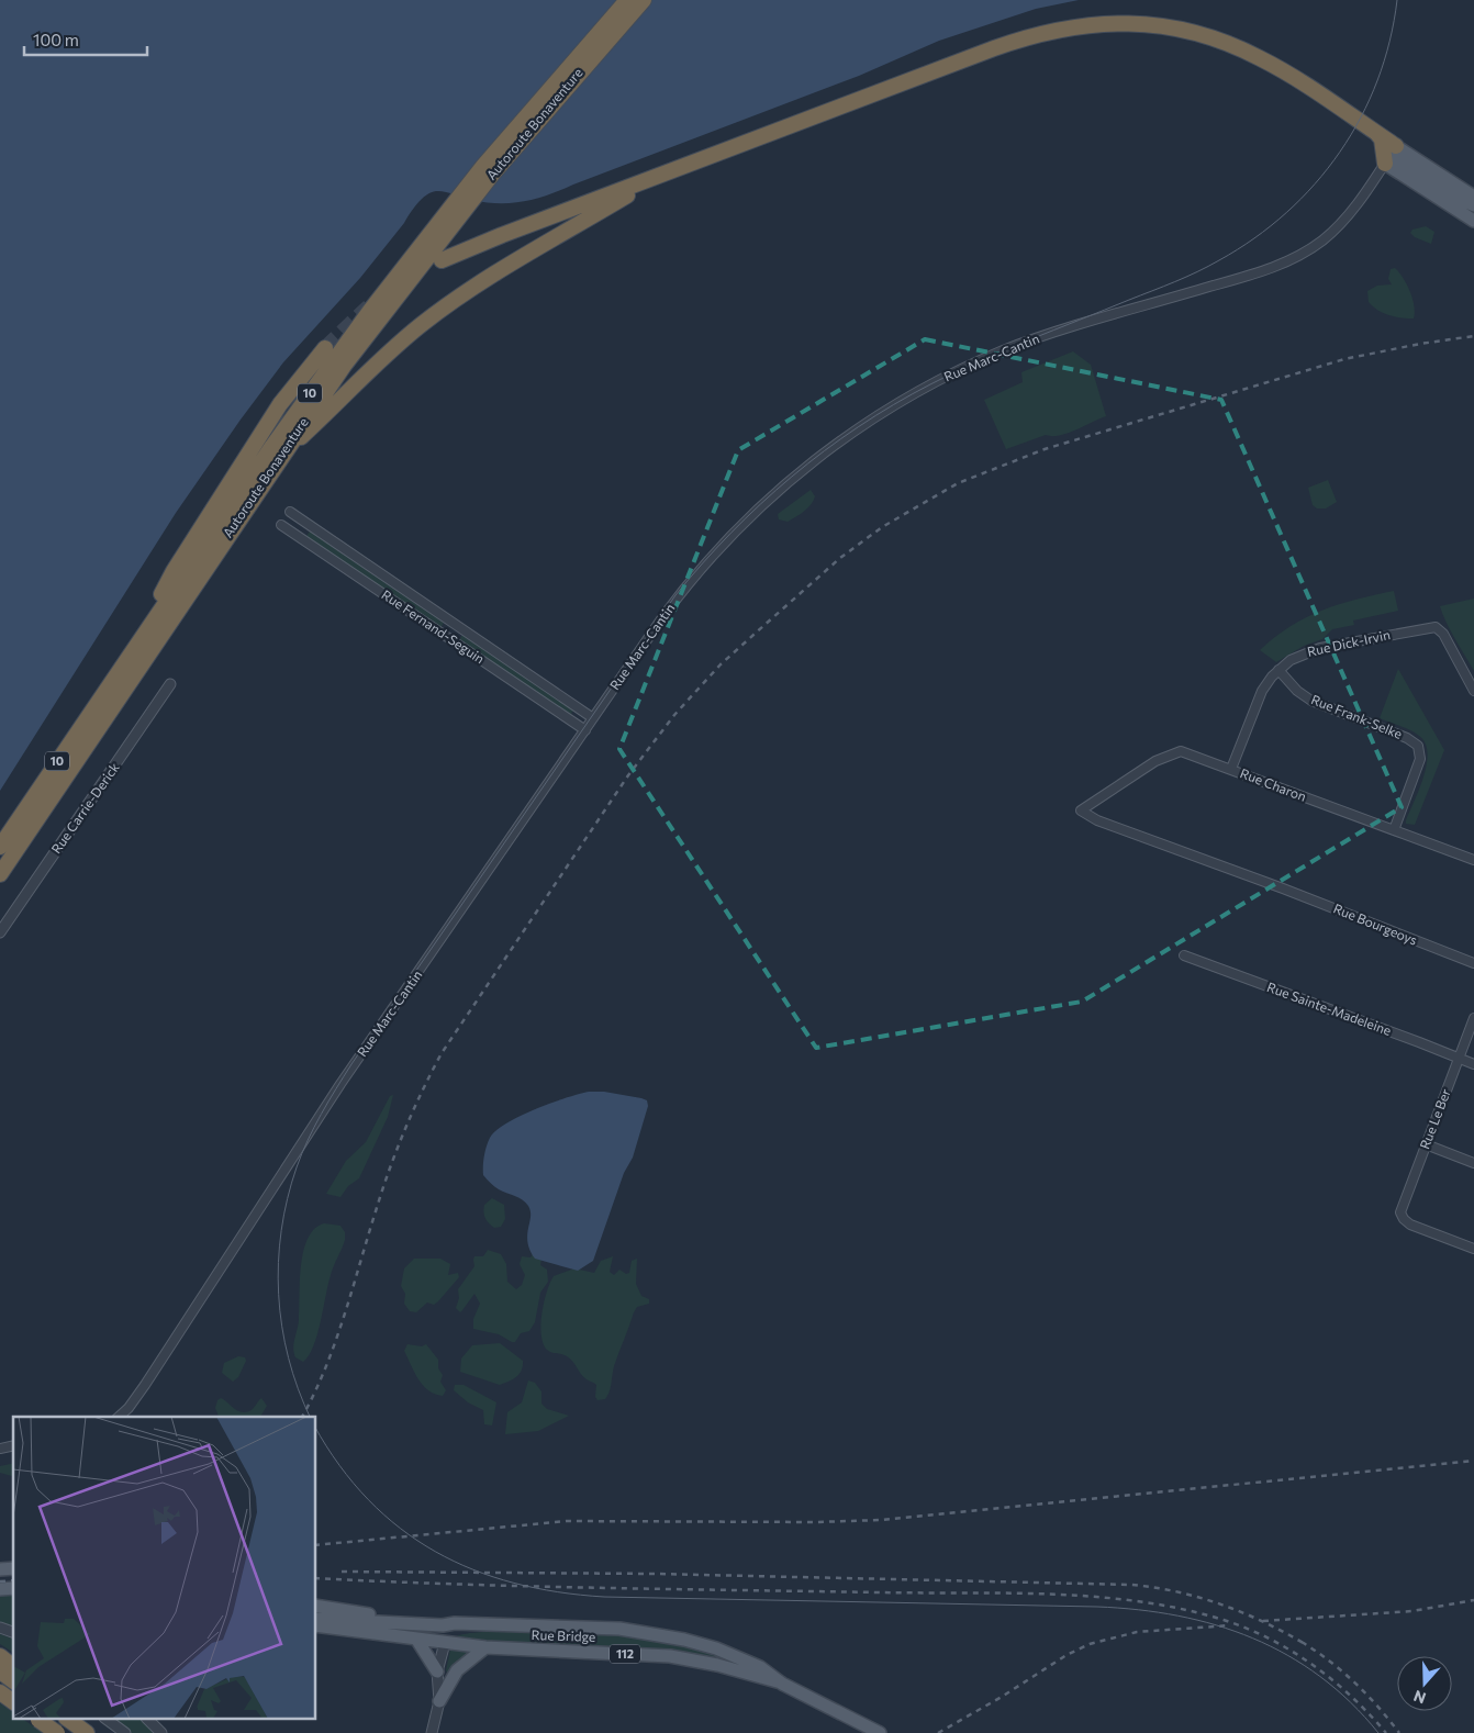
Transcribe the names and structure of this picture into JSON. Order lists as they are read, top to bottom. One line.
{"streets":{"highway":["Autoroute Bonaventure","10"],"main road":["Rue Bridge","112"],"street":["Rue Marc-Cantin","Rue Fernand-Seguin","Rue Dick-Irvin","Rue Frank-Selke","Rue Charon","Rue Carrie-Derick","Rue Bourgeoys","Rue Sainte-Madeleine","Rue Le Ber"]},"crossings":[["Rue Marc-Cantin","Rue Fernand-Seguin"],["Rue Dick-Irvin","Rue Frank-Selke"],["Rue Dick-Irvin","Rue Charon"],["Rue Frank-Selke","Rue Charon"],["Rue Charon","Rue Bourgeoys"],["Rue Sainte-Madeleine","Rue Le Ber"]],"scale_bar":"100 m","north":"bottom"}
